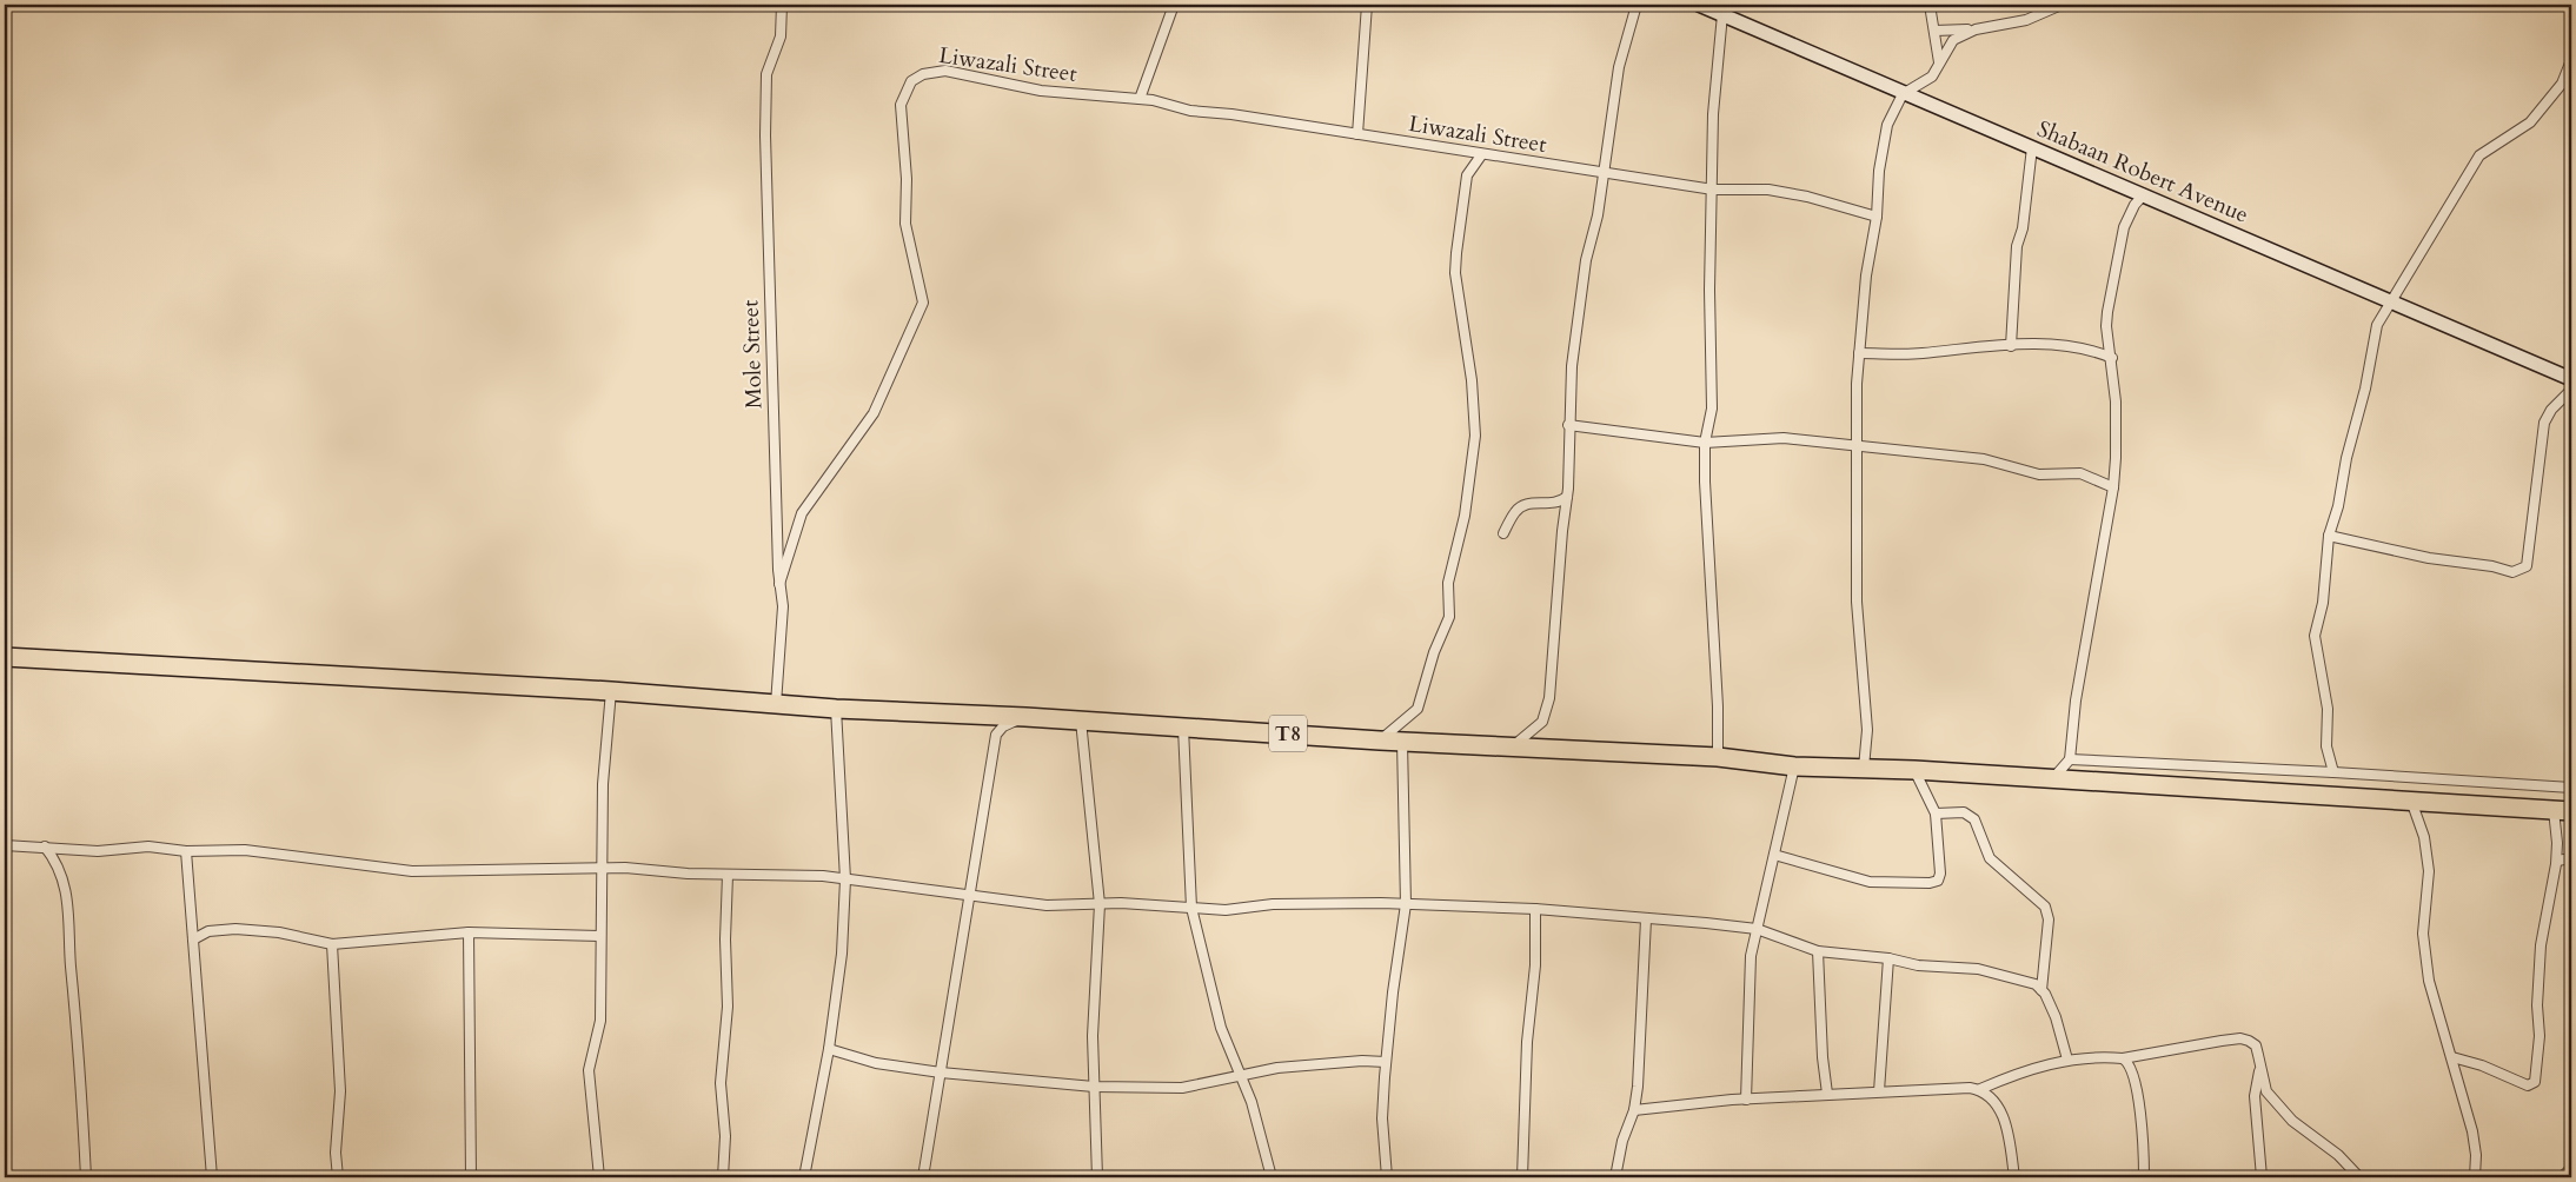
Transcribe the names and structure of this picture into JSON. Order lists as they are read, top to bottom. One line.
{"streets":{"highway":["T8"],"street":["Liwazali Street","Shabaan Robert Avenue","Mole Street"]},"crossings":[["Liwazali Street","Mole Street"],["Mole Street","T8"]]}
